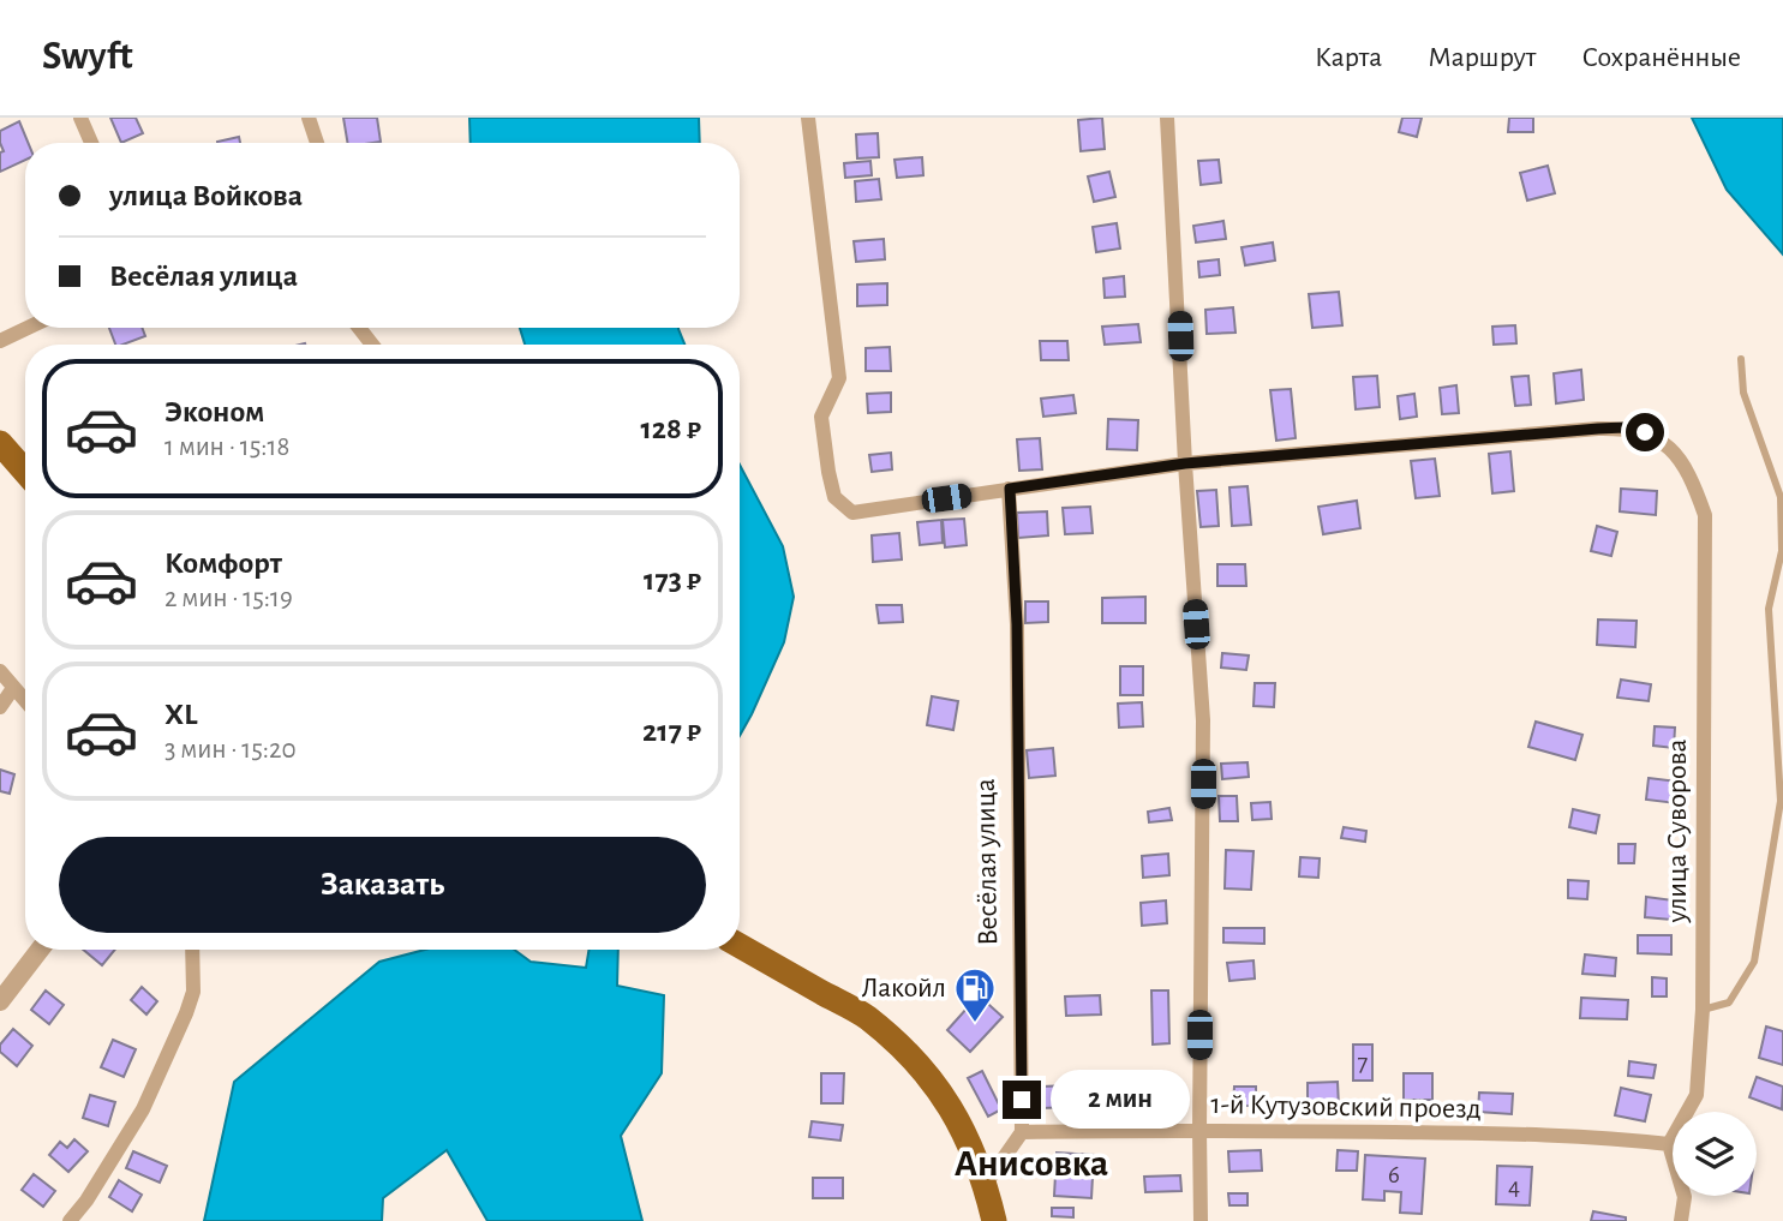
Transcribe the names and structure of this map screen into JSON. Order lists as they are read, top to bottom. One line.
{"streets":{"street":["улица Суворова","Весёлая улица","1-й Кутузовский проезд"]},"crossings":[["улица Суворова","1-й Кутузовский проезд"],["Весёлая улица","1-й Кутузовский проезд"]],"districts":["Анисовка"],"places":{"fuel station":["Лакойл"]},"house_numbers":["7","6","4"],"page":{"header":"Swyft","nav":["Карта","Маршрут","Сохранённые"],"banner":["улица Войкова","Весёлая улица"],"list":[{"name":"Эконом","note":"1 мин · 15:18","value":"128 ₽"},{"name":"Комфорт","note":"2 мин · 15:19","value":"173 ₽"},{"name":"XL","note":"3 мин · 15:20","value":"217 ₽"}],"buttons":"Заказать","bubble":"2 мин"}}
